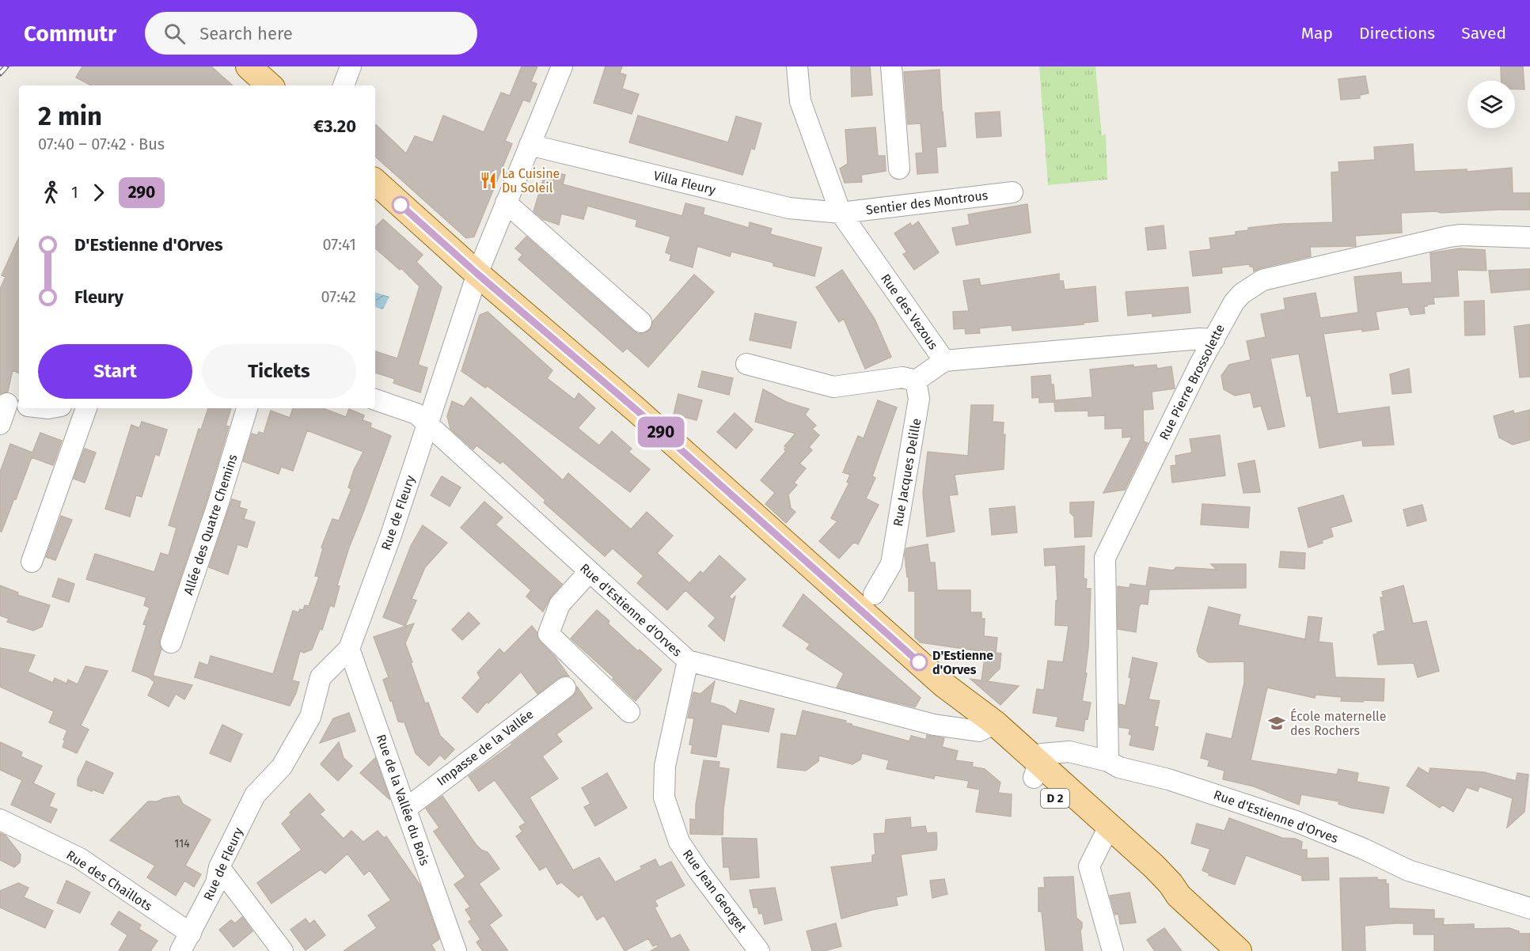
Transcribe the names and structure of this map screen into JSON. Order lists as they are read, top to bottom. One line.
{"streets":{"main road":["D 2"],"street":["Villa Fleury","Sentier des Montrous","Rue des Vezous","Rue Pierre Brossolette","Rue Jacques Delille","Rue de Fleury","Allée des Quatre Chemins","Rue d'Estienne d'Orves","Impasse de la Vallée","Rue de la Vallée du Bois","Rue des Chaillots","Rue Jean Georget"]},"crossings":[["Villa Fleury","Sentier des Montrous"],["Villa Fleury","Rue des Vezous"],["Villa Fleury","Rue de Fleury"],["Sentier des Montrous","Rue des Vezous"],["Rue des Vezous","Rue Pierre Brossolette"],["Rue Pierre Brossolette","Rue d'Estienne d'Orves"],["Rue de Fleury","Rue d'Estienne d'Orves"],["Rue de Fleury","D 2"],["Rue de Fleury","Rue de la Vallée du Bois"],["Rue de Fleury","Rue des Chaillots"],["Rue d'Estienne d'Orves","D 2"],["Rue d'Estienne d'Orves","Rue Jean Georget"],["Impasse de la Vallée","Rue de la Vallée du Bois"]],"places":{"restaurant":["La Cuisine Du Soleil"],"other":["D'Estienne d'Orves"],"school or university":["École maternelle des Rochers"]},"lines":["bus line 290"],"house_numbers":["114"],"page":{"header":"Commutr","search":"Search here","nav":["Map","Directions","Saved"],"on_map":"290","heading":["2 min","07:40 – 07:42 · Bus","€3.20"],"legs":["1","290"],"list":[{"name":"D'Estienne d'Orves","value":"07:41"},{"name":"Fleury","value":"07:42"}],"buttons":["Start","Tickets"]}}
